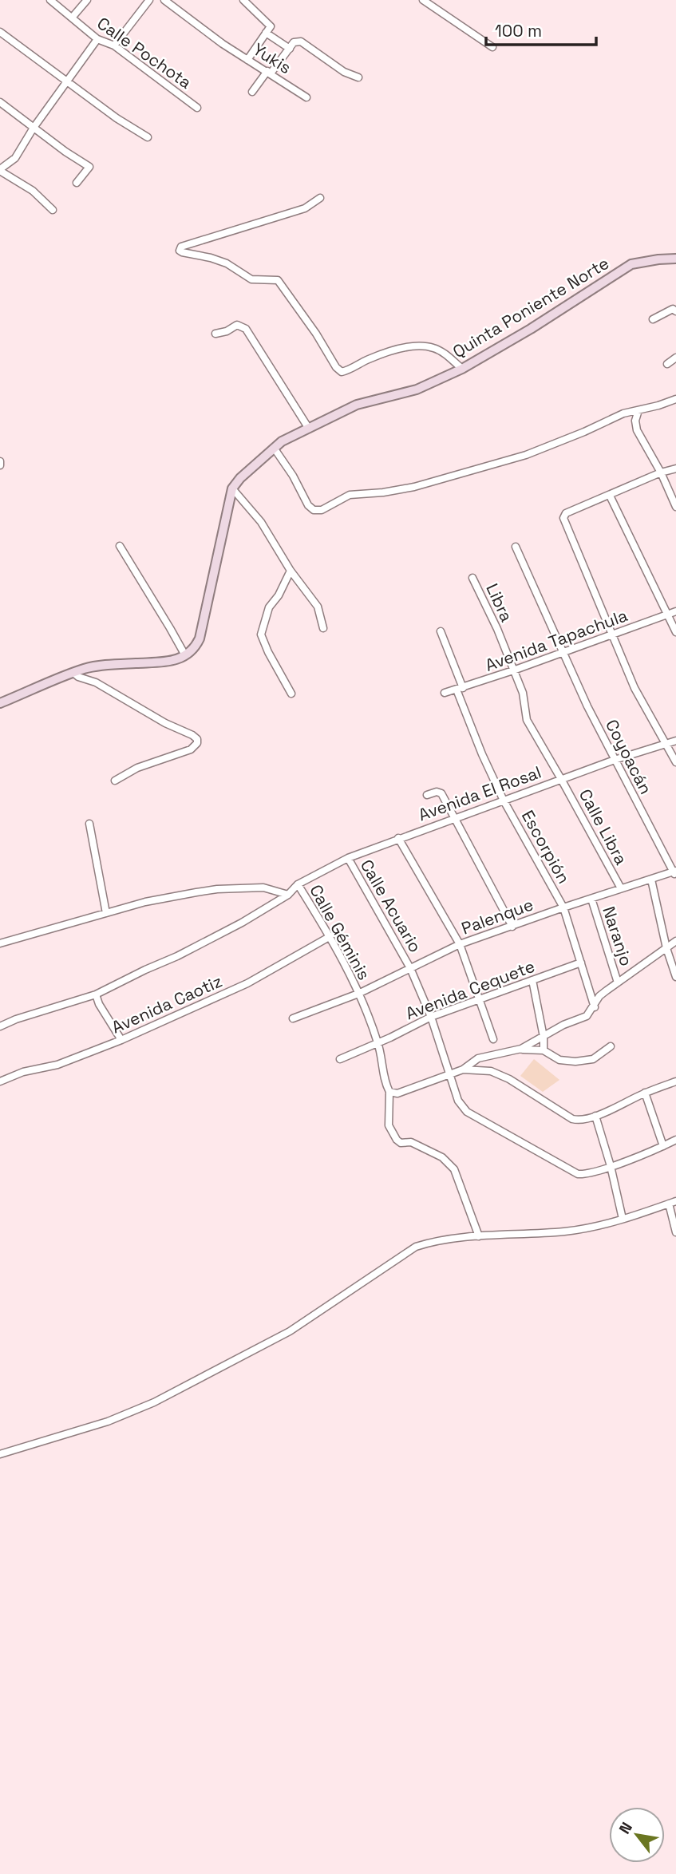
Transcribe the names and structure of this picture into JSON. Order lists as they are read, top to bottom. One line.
{"streets":{"street":["Calle Pochota","Yukis","Quinta Poniente Norte","Libra","Avenida Tapachula","Coyoacán","Avenida El Rosal","Calle Libra","Escorpión","Calle Acuario","Palenque","Calle Géminis","Naranjo","Avenida Cequete","Avenida Caotiz"]},"crossings":[["Libra","Avenida Tapachula"],["Libra","Avenida El Rosal"],["Libra","Calle Libra"],["Avenida Tapachula","Coyoacán"],["Avenida Tapachula","Escorpión"],["Coyoacán","Avenida El Rosal"],["Coyoacán","Palenque"],["Avenida El Rosal","Calle Libra"],["Avenida El Rosal","Escorpión"],["Avenida El Rosal","Calle Acuario"],["Avenida El Rosal","Calle Géminis"],["Calle Libra","Palenque"],["Escorpión","Palenque"],["Escorpión","Avenida Cequete"],["Calle Acuario","Palenque"],["Calle Acuario","Avenida Cequete"],["Palenque","Calle Géminis"],["Palenque","Naranjo"],["Calle Géminis","Avenida Cequete"],["Calle Géminis","Avenida Caotiz"]],"scale_bar":"100 m","north":"top left"}
